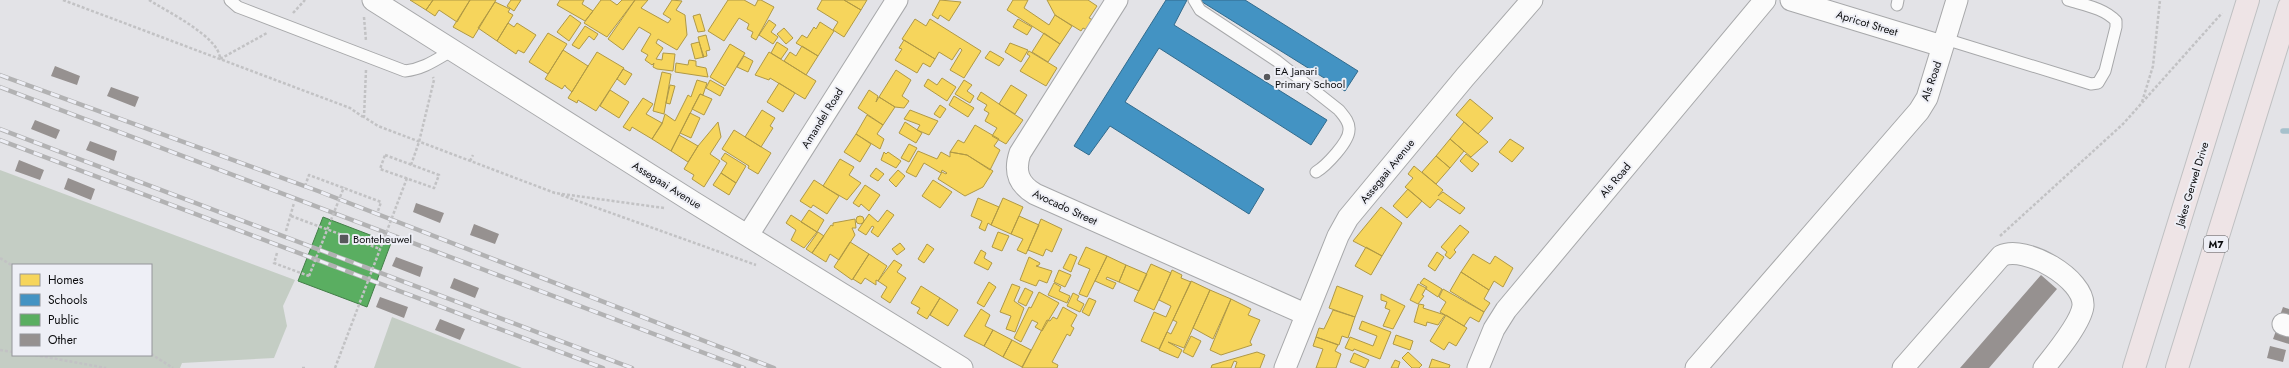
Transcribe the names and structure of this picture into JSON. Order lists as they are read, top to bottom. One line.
{"streets":{"highway":["Jakes Gerwel Drive","M7"],"street":["Apricot Street","Als Road","Amandel Road","Assegaai Avenue","Avocado Street"]},"crossings":[["Apricot Street","Als Road"],["Amandel Road","Assegaai Avenue"],["Assegaai Avenue","Avocado Street"]],"places":{"other":["EA Janari Primary School"],"transit":["Bonteheuwel"]},"legend":["Homes","Schools","Public","Other"]}
